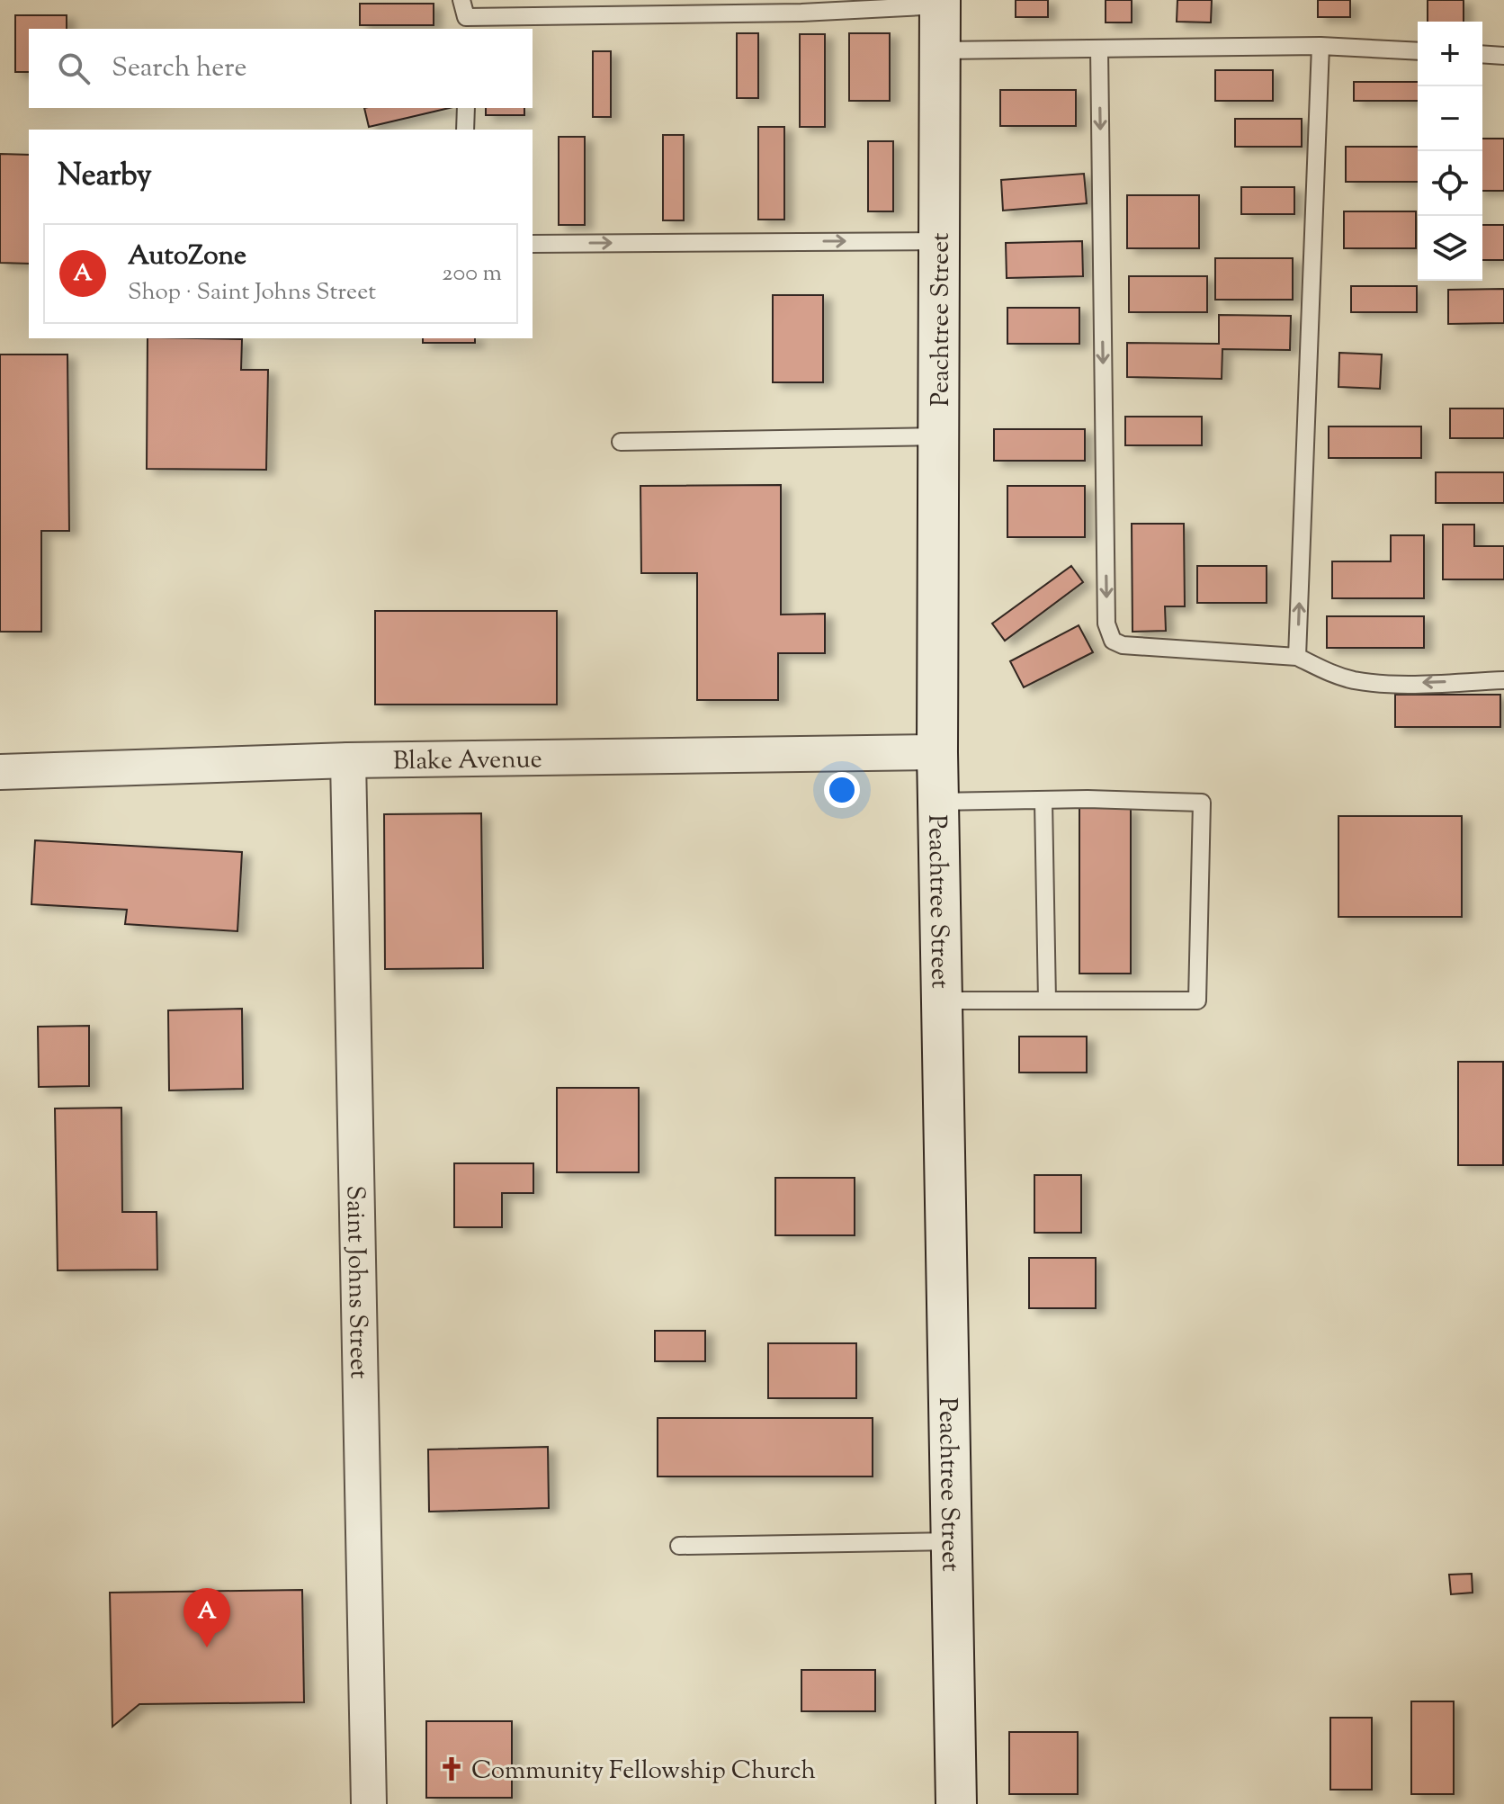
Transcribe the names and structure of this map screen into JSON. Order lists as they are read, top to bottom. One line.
{"streets":{"street":["Peachtree Street","Blake Avenue","Saint Johns Street"]},"crossings":[["Peachtree Street","Blake Avenue"],["Blake Avenue","Saint Johns Street"]],"places":{"church":["Community Fellowship Church"]},"page":{"map_buttons":["+","−"],"search":"Search here","heading":"Nearby","list":[{"mark":"A","name":"AutoZone","note":"Shop · Saint Johns Street","value":"200 m"}],"pins":"A"}}
